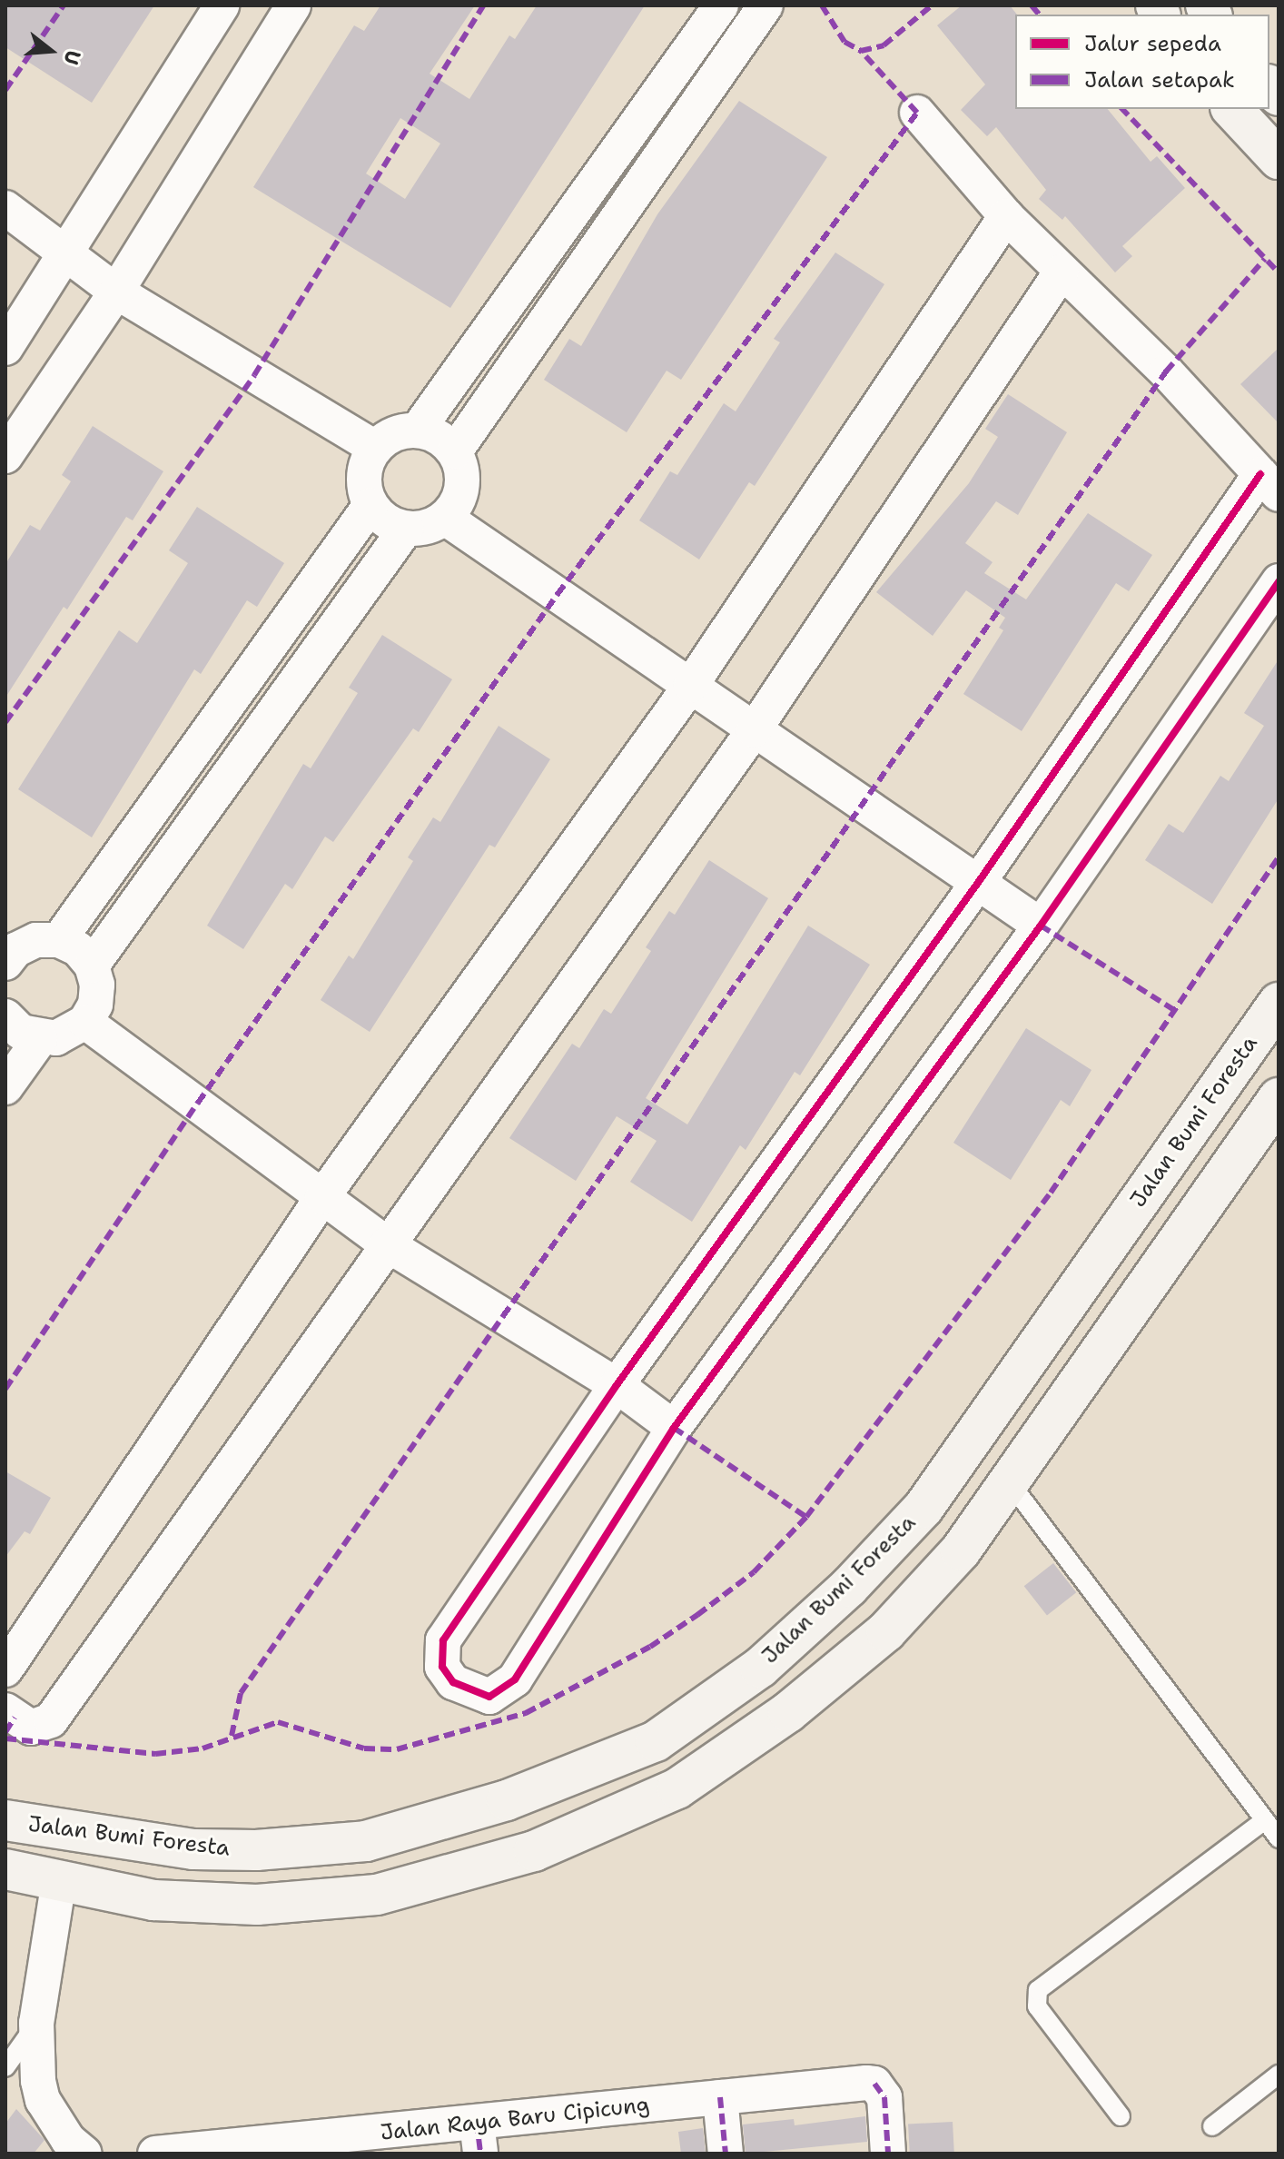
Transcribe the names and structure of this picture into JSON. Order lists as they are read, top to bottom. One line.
{"streets":{"main road":["Jalan Bumi Foresta"],"street":["Jalan Raya Baru Cipicung"]},"legend":["Jalur sepeda","Jalan setapak"],"north":"right"}
